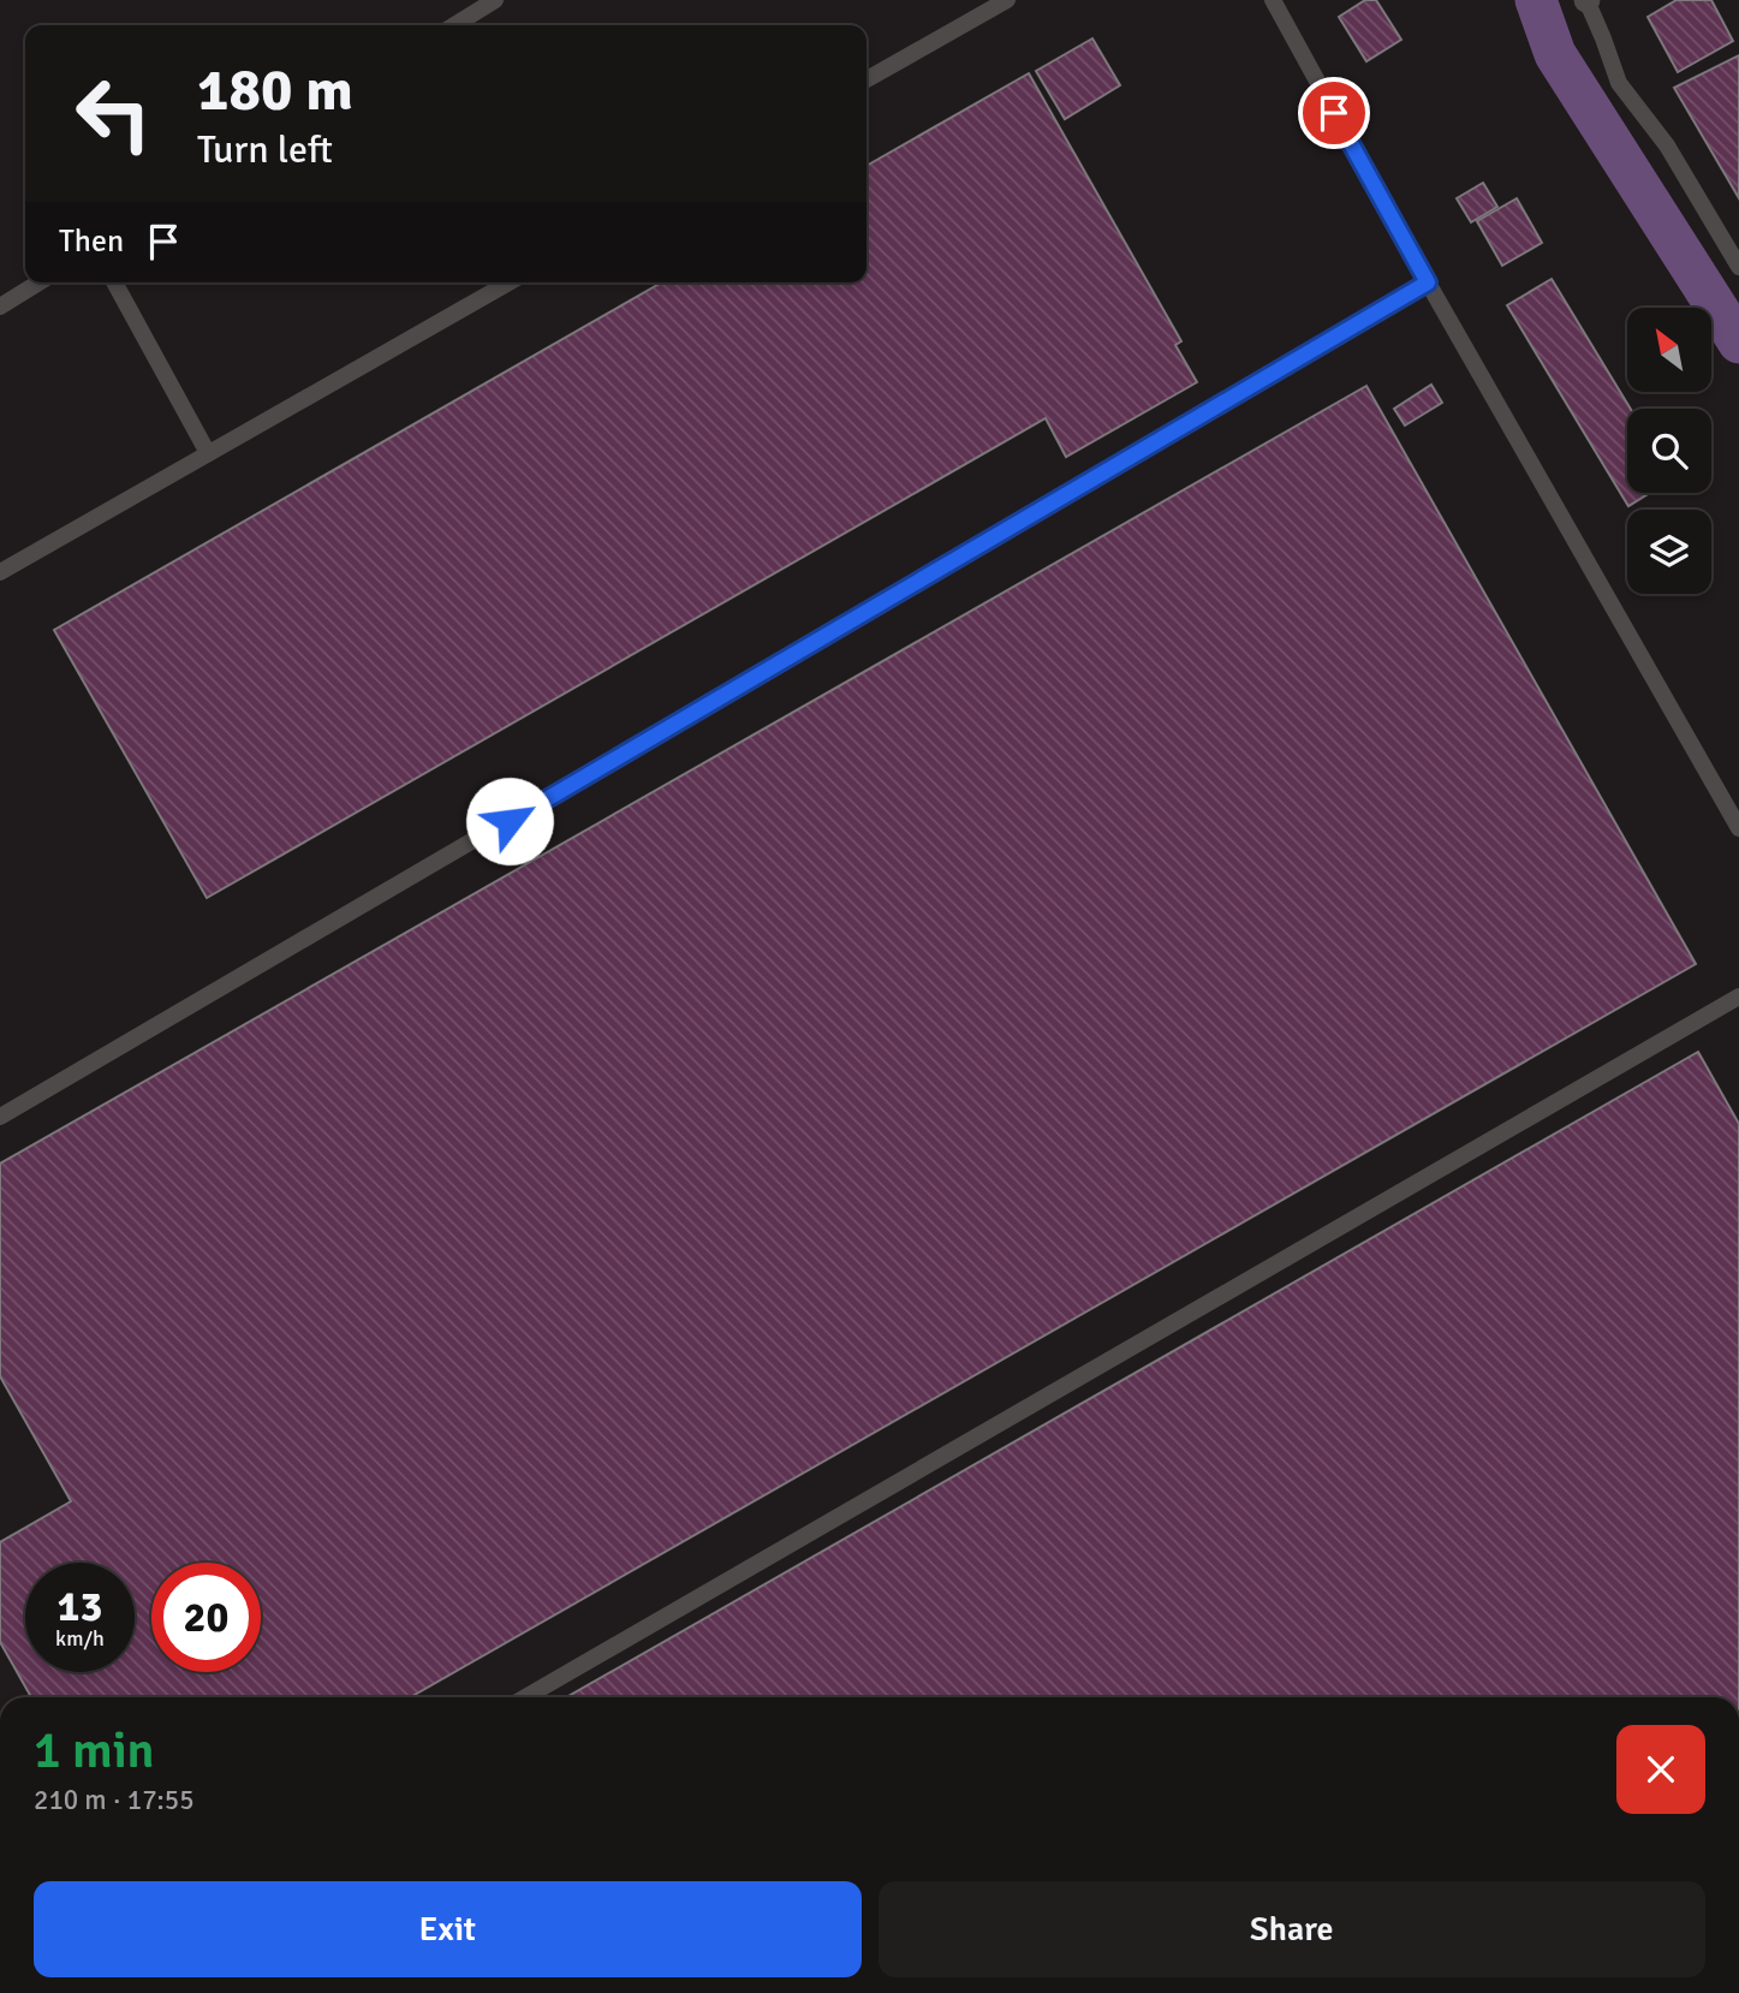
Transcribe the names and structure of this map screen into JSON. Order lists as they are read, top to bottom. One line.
{"north":"top left","page":{"turn":["180 m","Turn left"],"then":"Then","speed":"13 km/h","limit":"20","heading":["1 min","210 m · 17:55"],"buttons":["Exit","Share"]}}
